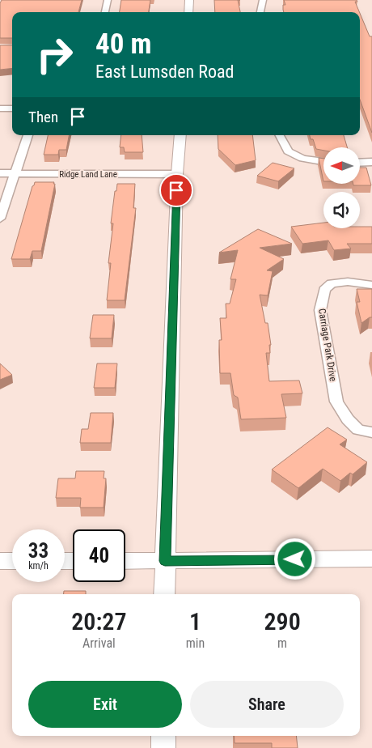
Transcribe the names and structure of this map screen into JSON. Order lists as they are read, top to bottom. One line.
{"streets":{"street":["Ridge Land Lane","Carriage Park Drive"]},"north":"left","page":{"turn":["40 m","East Lumsden Road"],"then":"Then","speed":"33 km/h","limit":"40","eta":["20:27","Arrival","1","min","290","m"],"buttons":["Exit","Share"]}}
